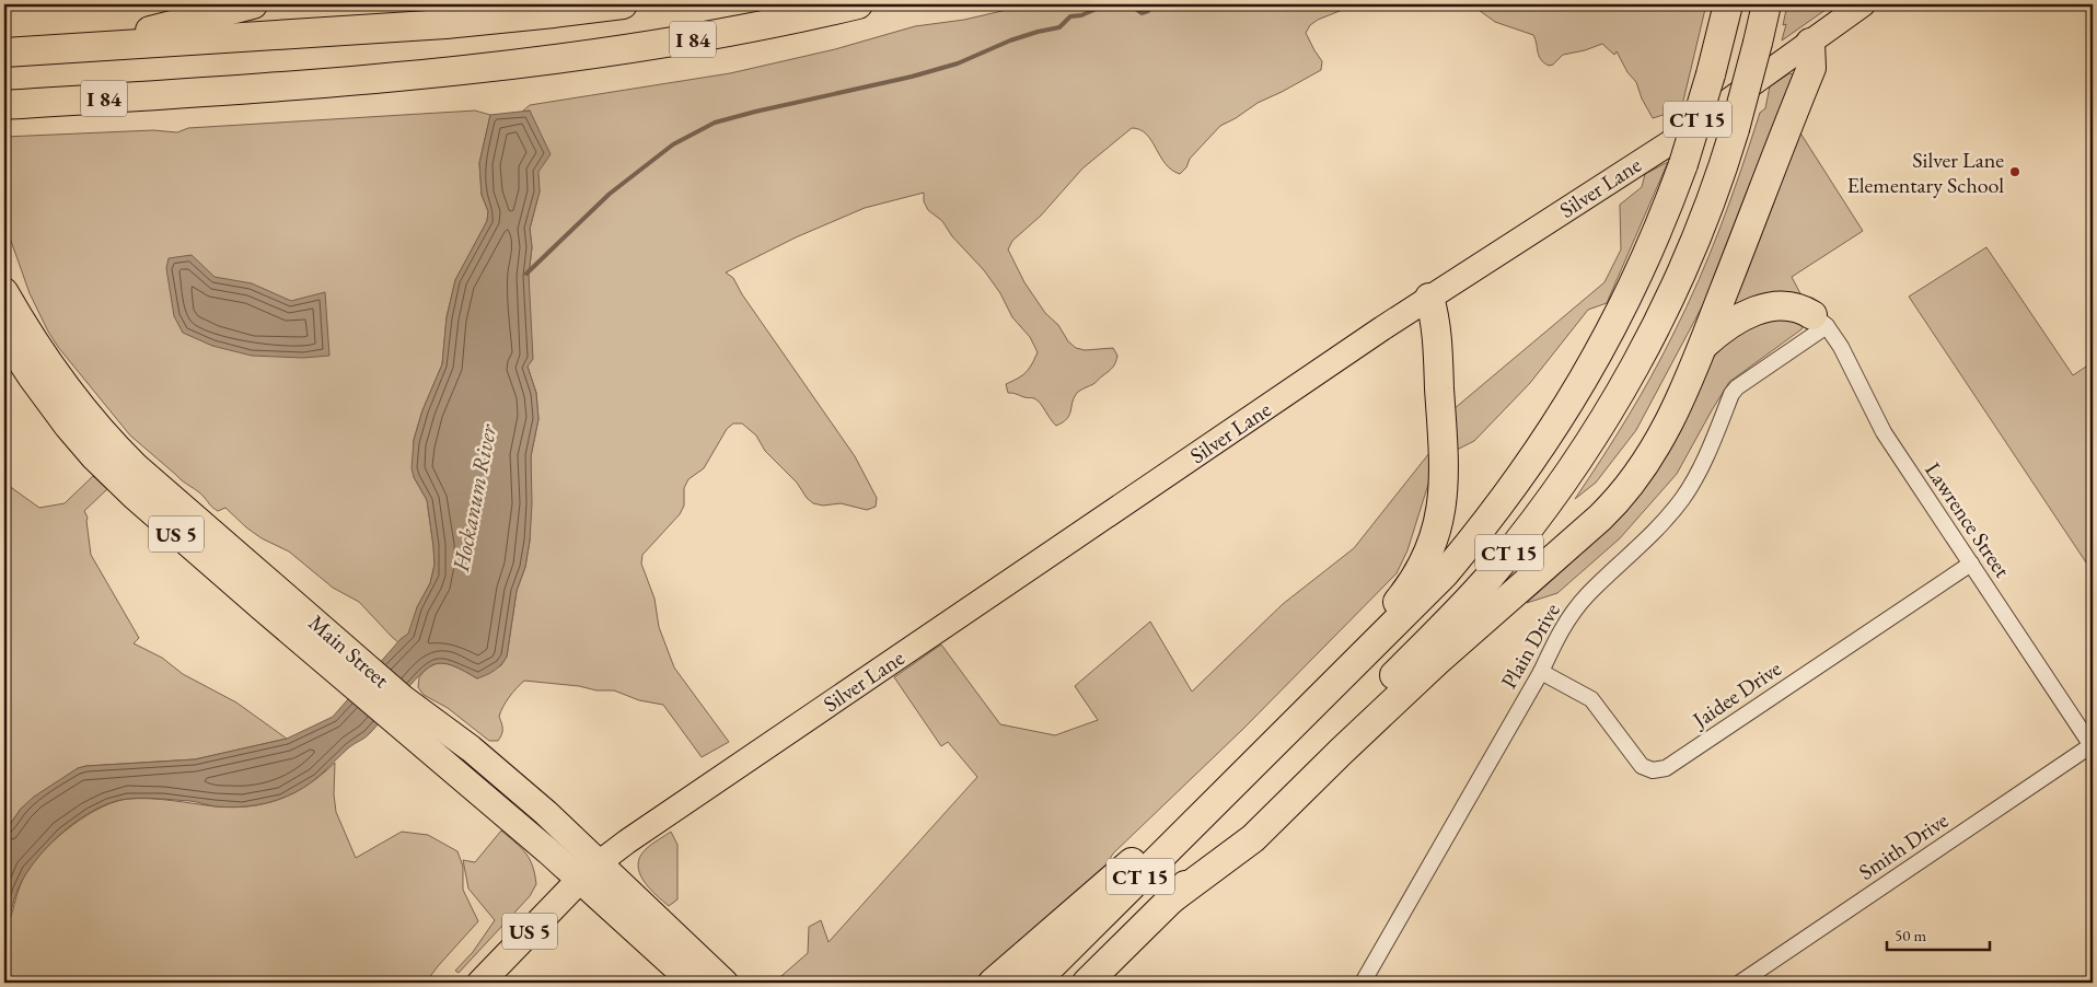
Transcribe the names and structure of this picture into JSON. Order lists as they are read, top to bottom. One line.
{"streets":{"highway":["I 84","CT 15","US 5","Main Street"],"main road":["Silver Lane"],"street":["Lawrence Street","Plain Drive","Jaidee Drive","Smith Drive"]},"crossings":[["Silver Lane","US 5"],["Silver Lane","Main Street"],["Lawrence Street","Plain Drive"],["Lawrence Street","Jaidee Drive"],["Lawrence Street","Smith Drive"],["US 5","Main Street"],["Plain Drive","Jaidee Drive"]],"water":["Hockanum River"],"places":["Silver Lane Elementary School"],"scale_bar":"50 m"}
